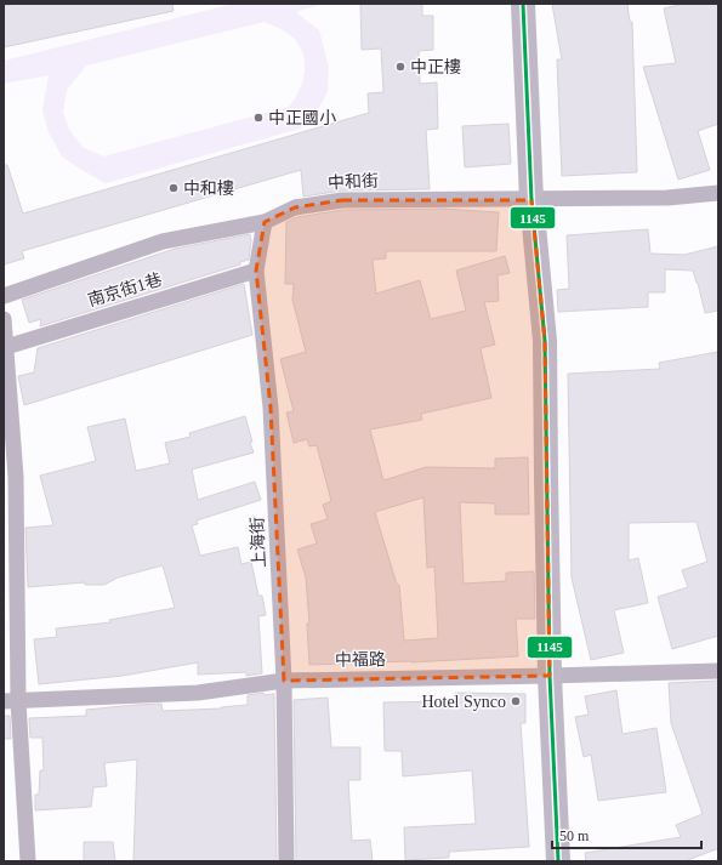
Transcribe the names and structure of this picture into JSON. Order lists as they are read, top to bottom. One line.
{"streets":{"street":["中和街","南京街1巷","上海街","中福路"]},"crossings":[["中和街","上海街"],["南京街1巷","上海街"],["上海街","中福路"]],"places":["中正樓","中正國小","中和樓","Hotel Synco"],"lines":["transit line 1145"],"scale_bar":"50 m"}
